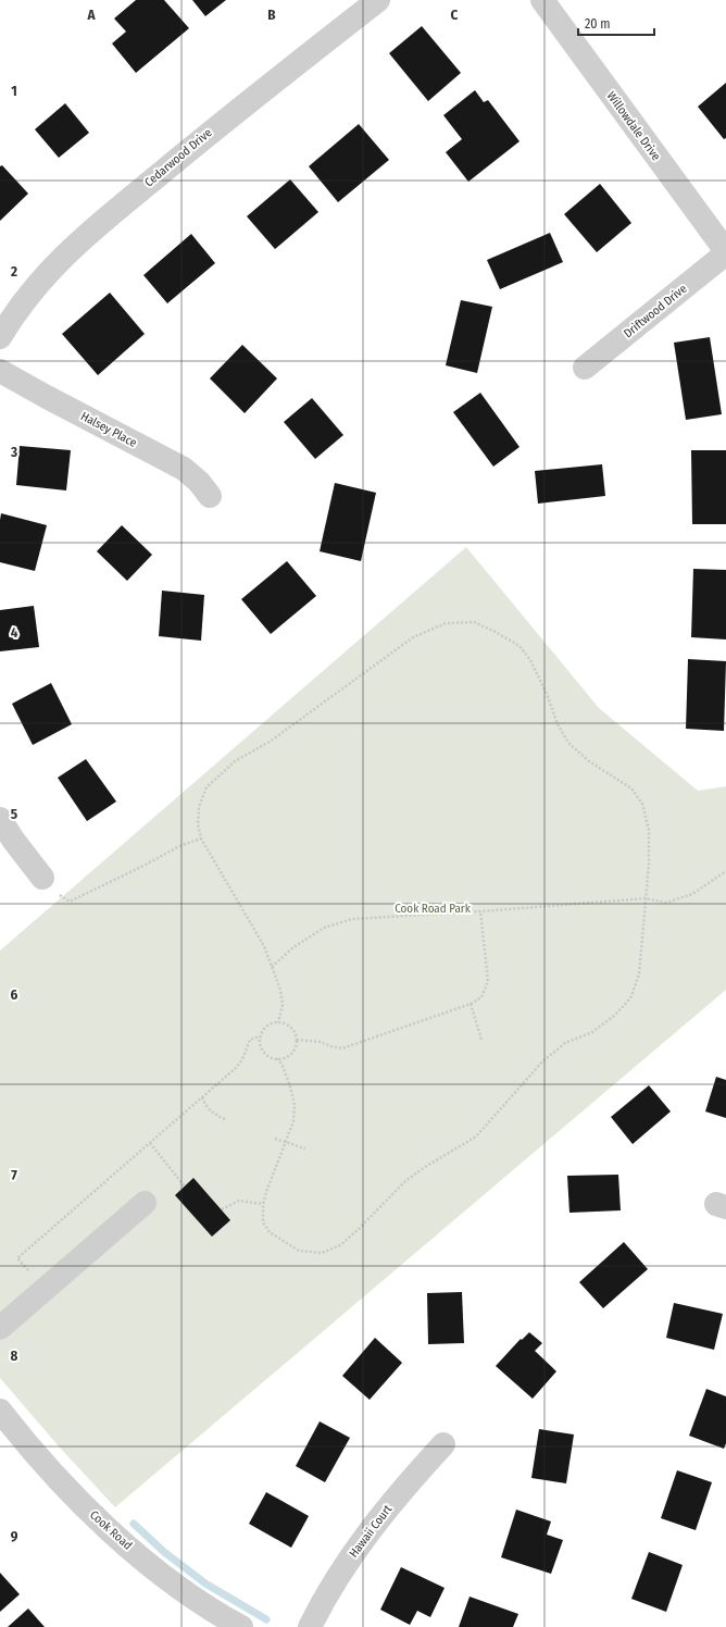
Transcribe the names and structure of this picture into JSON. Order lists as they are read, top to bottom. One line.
{"streets":{"street":["Willowdale Drive","Cedarwood Drive","Driftwood Drive","Halsey Place","Cook Road","Hawaii Court"]},"crossings":[["Willowdale Drive","Driftwood Drive"]],"parks":["Cook Road Park"],"scale_bar":"20 m","grid":{"columns":["A","B","C"],"rows":["1","2","3","4","5","6","7","8","9"]}}
